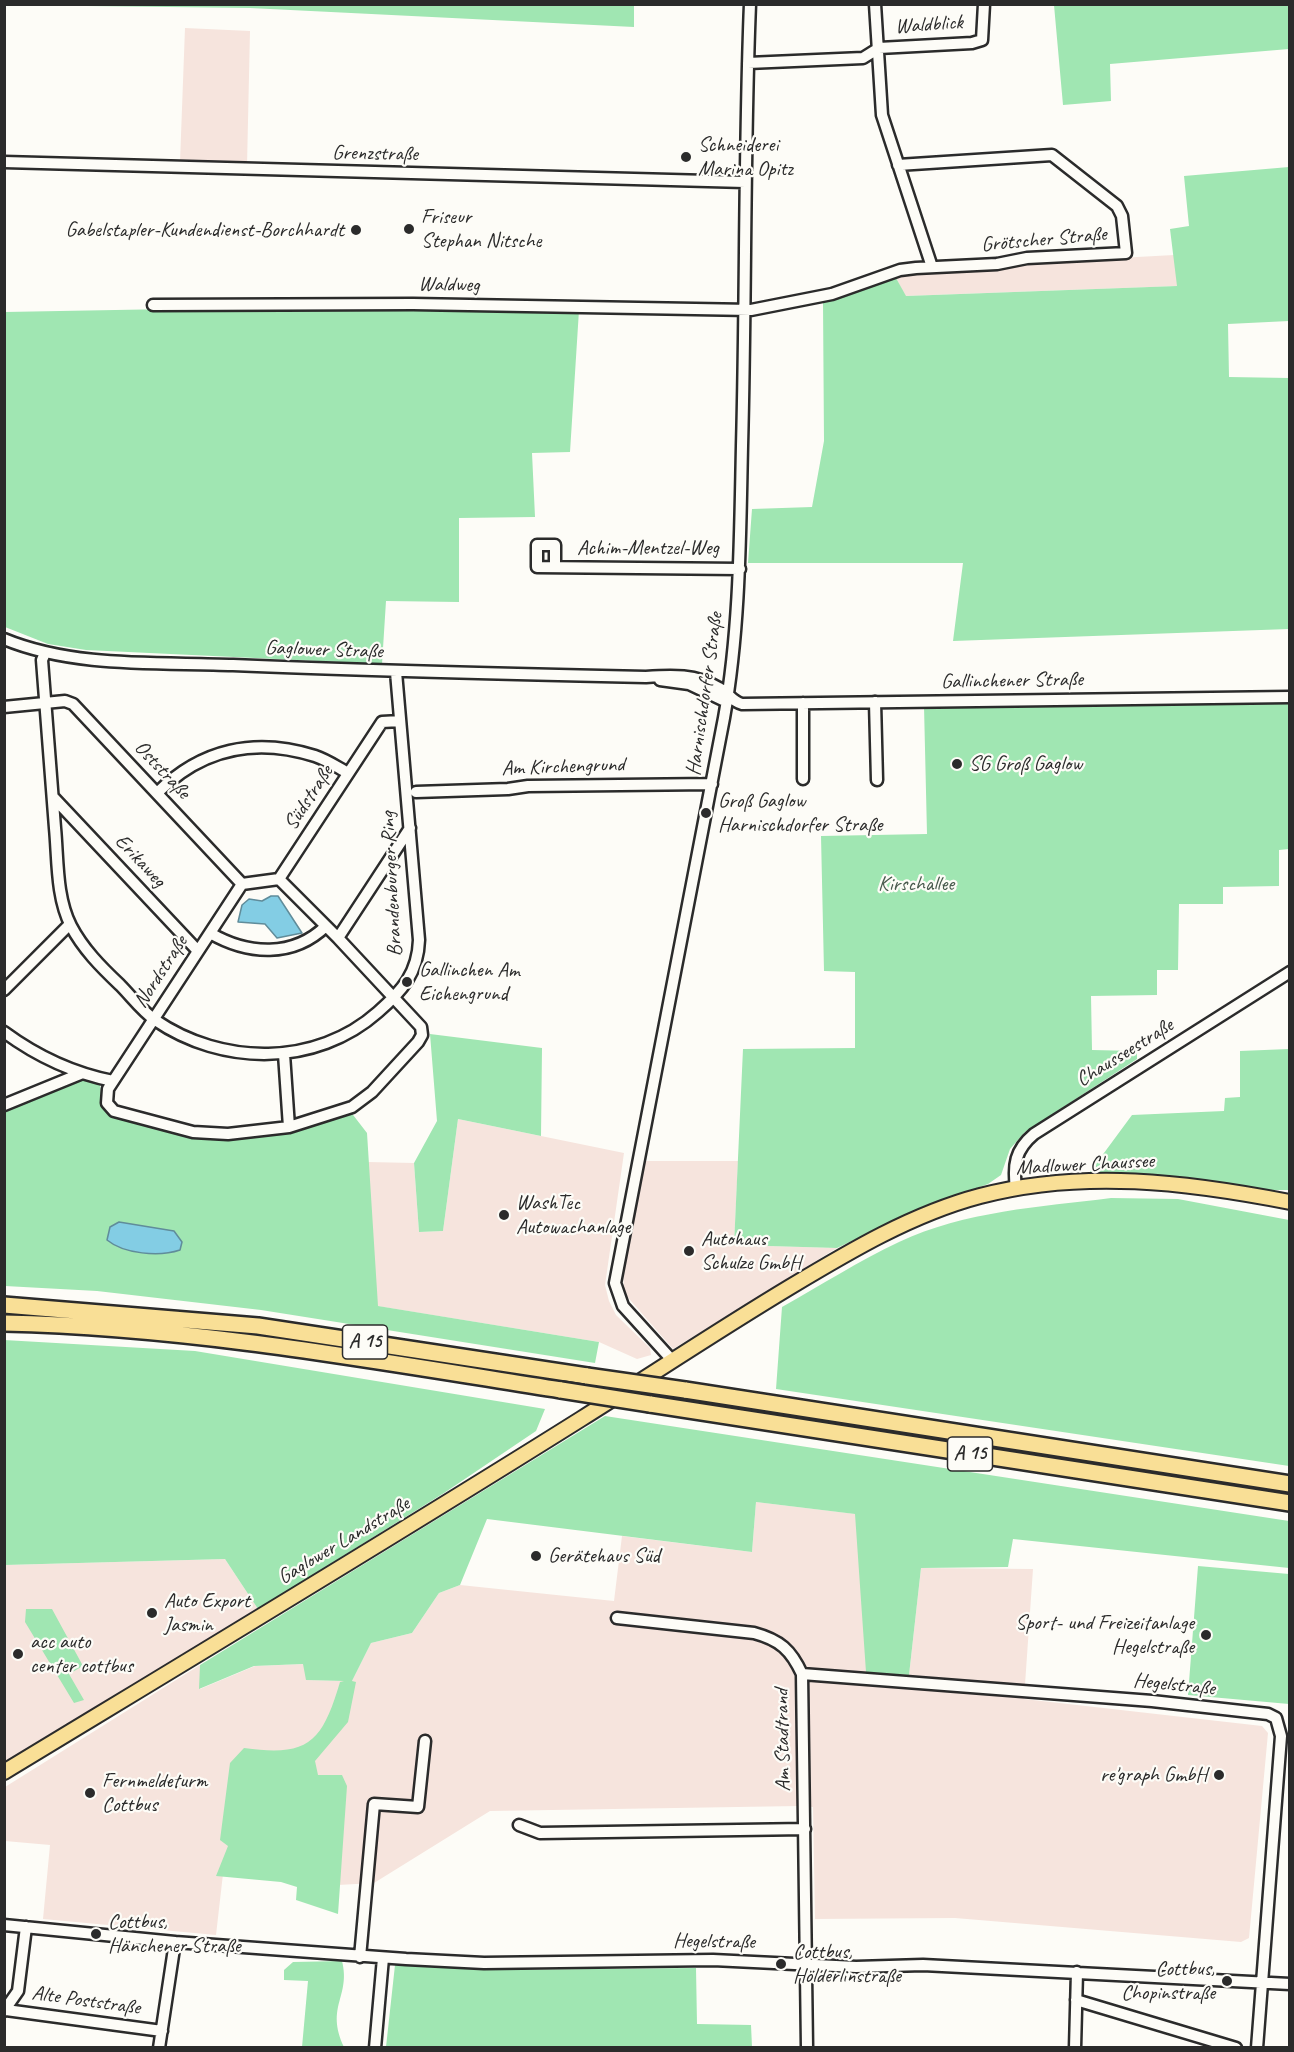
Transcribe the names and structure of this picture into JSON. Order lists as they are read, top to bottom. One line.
{"streets":{"highway":["A 15"],"main road":["Madlower Chaussee","Gaglower Landstraße"],"street":["Waldblick","Grenzstraße","Grötscher Straße","Waldweg","Achim-Mentzel-Weg","Gaglower Straße","Gallinchener Straße","Harnischdorfer Straße","Am Kirchengrund","Oststraße","Südstraße","Erikaweg","Brandenburger Ring","Nordstraße","Chausseestraße","Hegelstraße","Am Stadtrand","Alte Poststraße"]},"crossings":[["Waldblick","Grötscher Straße"],["Waldblick","Harnischdorfer Straße"],["Grenzstraße","Harnischdorfer Straße"],["Grötscher Straße","Waldweg"],["Grötscher Straße","Harnischdorfer Straße"],["Waldweg","Harnischdorfer Straße"],["Achim-Mentzel-Weg","Harnischdorfer Straße"],["Gaglower Straße","Gallinchener Straße"],["Gaglower Straße","Harnischdorfer Straße"],["Gaglower Straße","Brandenburger Ring"],["Gallinchener Straße","Harnischdorfer Straße"],["Harnischdorfer Straße","Am Kirchengrund"],["Harnischdorfer Straße","Madlower Chaussee"],["Harnischdorfer Straße","Gaglower Landstraße"],["Oststraße","Brandenburger Ring"],["Oststraße","Nordstraße"],["Südstraße","Brandenburger Ring"],["Erikaweg","Brandenburger Ring"],["Erikaweg","Nordstraße"],["Brandenburger Ring","Nordstraße"],["Chausseestraße","Madlower Chaussee"],["Madlower Chaussee","Gaglower Landstraße"],["Hegelstraße","Am Stadtrand"],["Hegelstraße","Alte Poststraße"]],"parks":["Kirschallee"],"places":["Schneiderei Marina Opitz","Friseur Stephan Nitsche","Gabelstapler-Kundendienst-Borchhardt","SG Groß Gaglow","Groß Gaglow Harnischdorfer Straße","Gallinchen Am Eichengrund","WashTec Autowachanlage","Autohaus Schulze GmbH","Gerätehaus Süd","Auto Export Jasmin","Sport- und Freizeitanlage Hegelstraße","acc auto center cottbus","re'graph GmbH","Fernmeldeturm Cottbus","Cottbus, Hänchener Straße","Cottbus, Hölderlinstraße","Cottbus, Chopinstraße"]}
